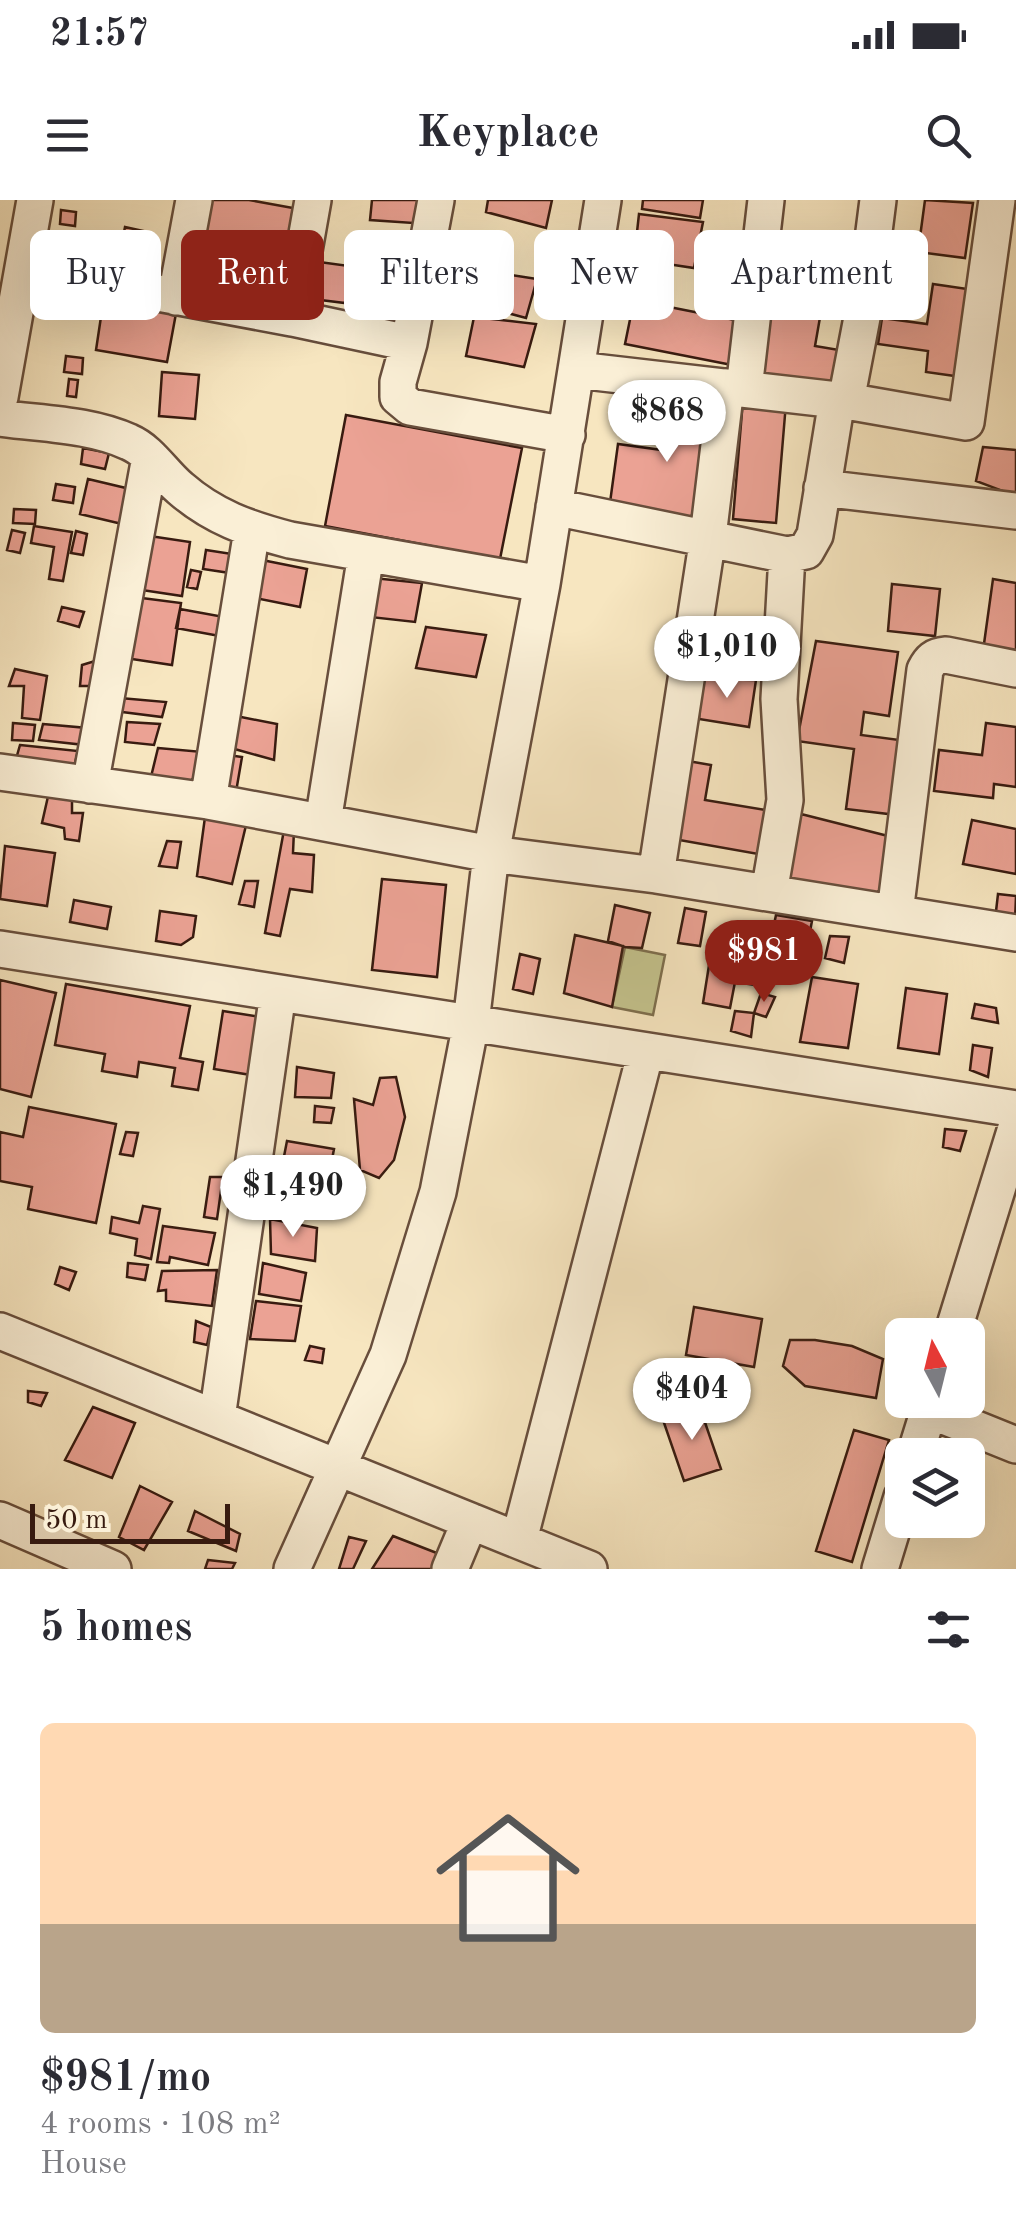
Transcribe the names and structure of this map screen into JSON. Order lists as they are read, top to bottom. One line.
{"scale_bar":"50 m","north":"top","page":{"status":"21:57","header":"Keyplace","chip":["Buy","Rent","Filters","New","Apartment"],"price":["$868","$1,010","$981","$1,490","$404"],"scale":"50 m","heading":"5 homes","list":[{"name":"$981/mo","note":"4 rooms · 108 m² · House"}]}}
